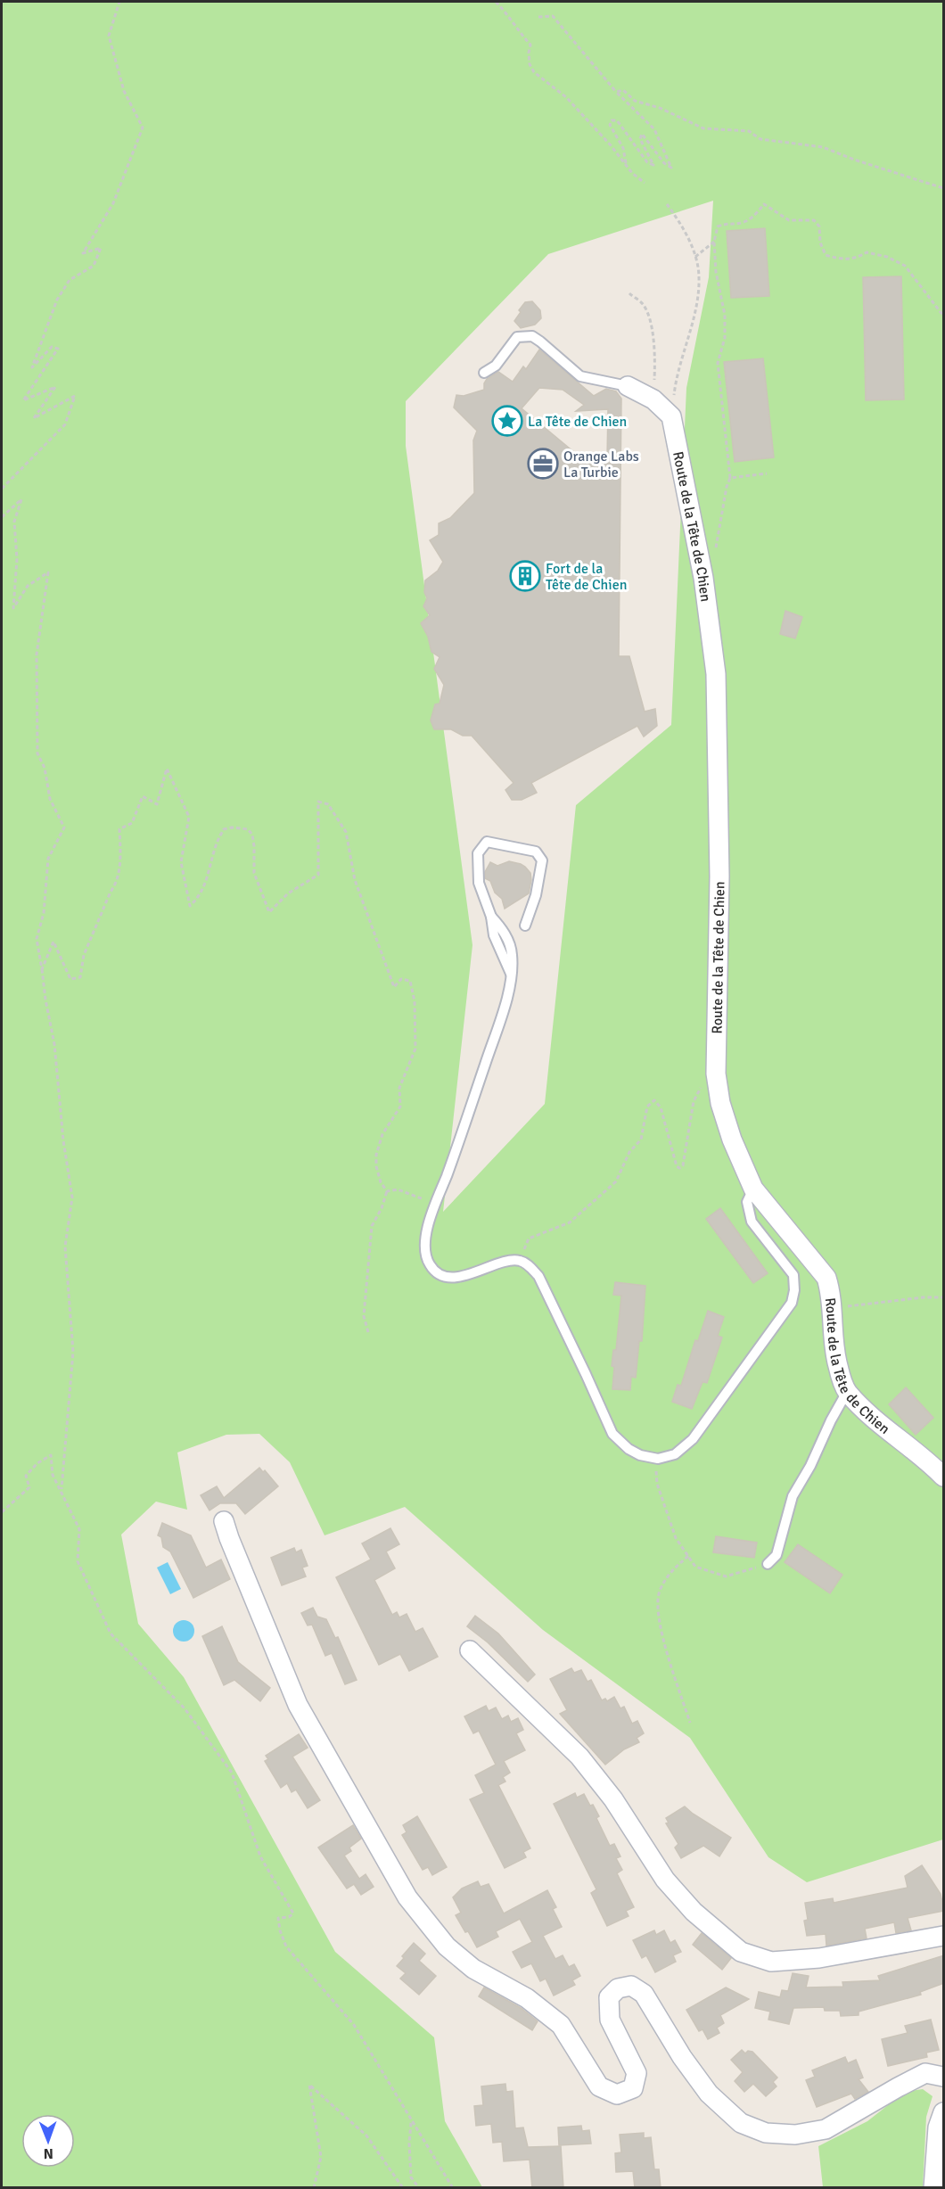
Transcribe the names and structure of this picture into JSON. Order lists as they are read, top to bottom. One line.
{"streets":{"street":["Route de la Tête de Chien"]},"places":{"place":["La Tête de Chien"],"office":["Orange Labs La Turbie"],"building":["Fort de la Tête de Chien"]},"north":"bottom"}
